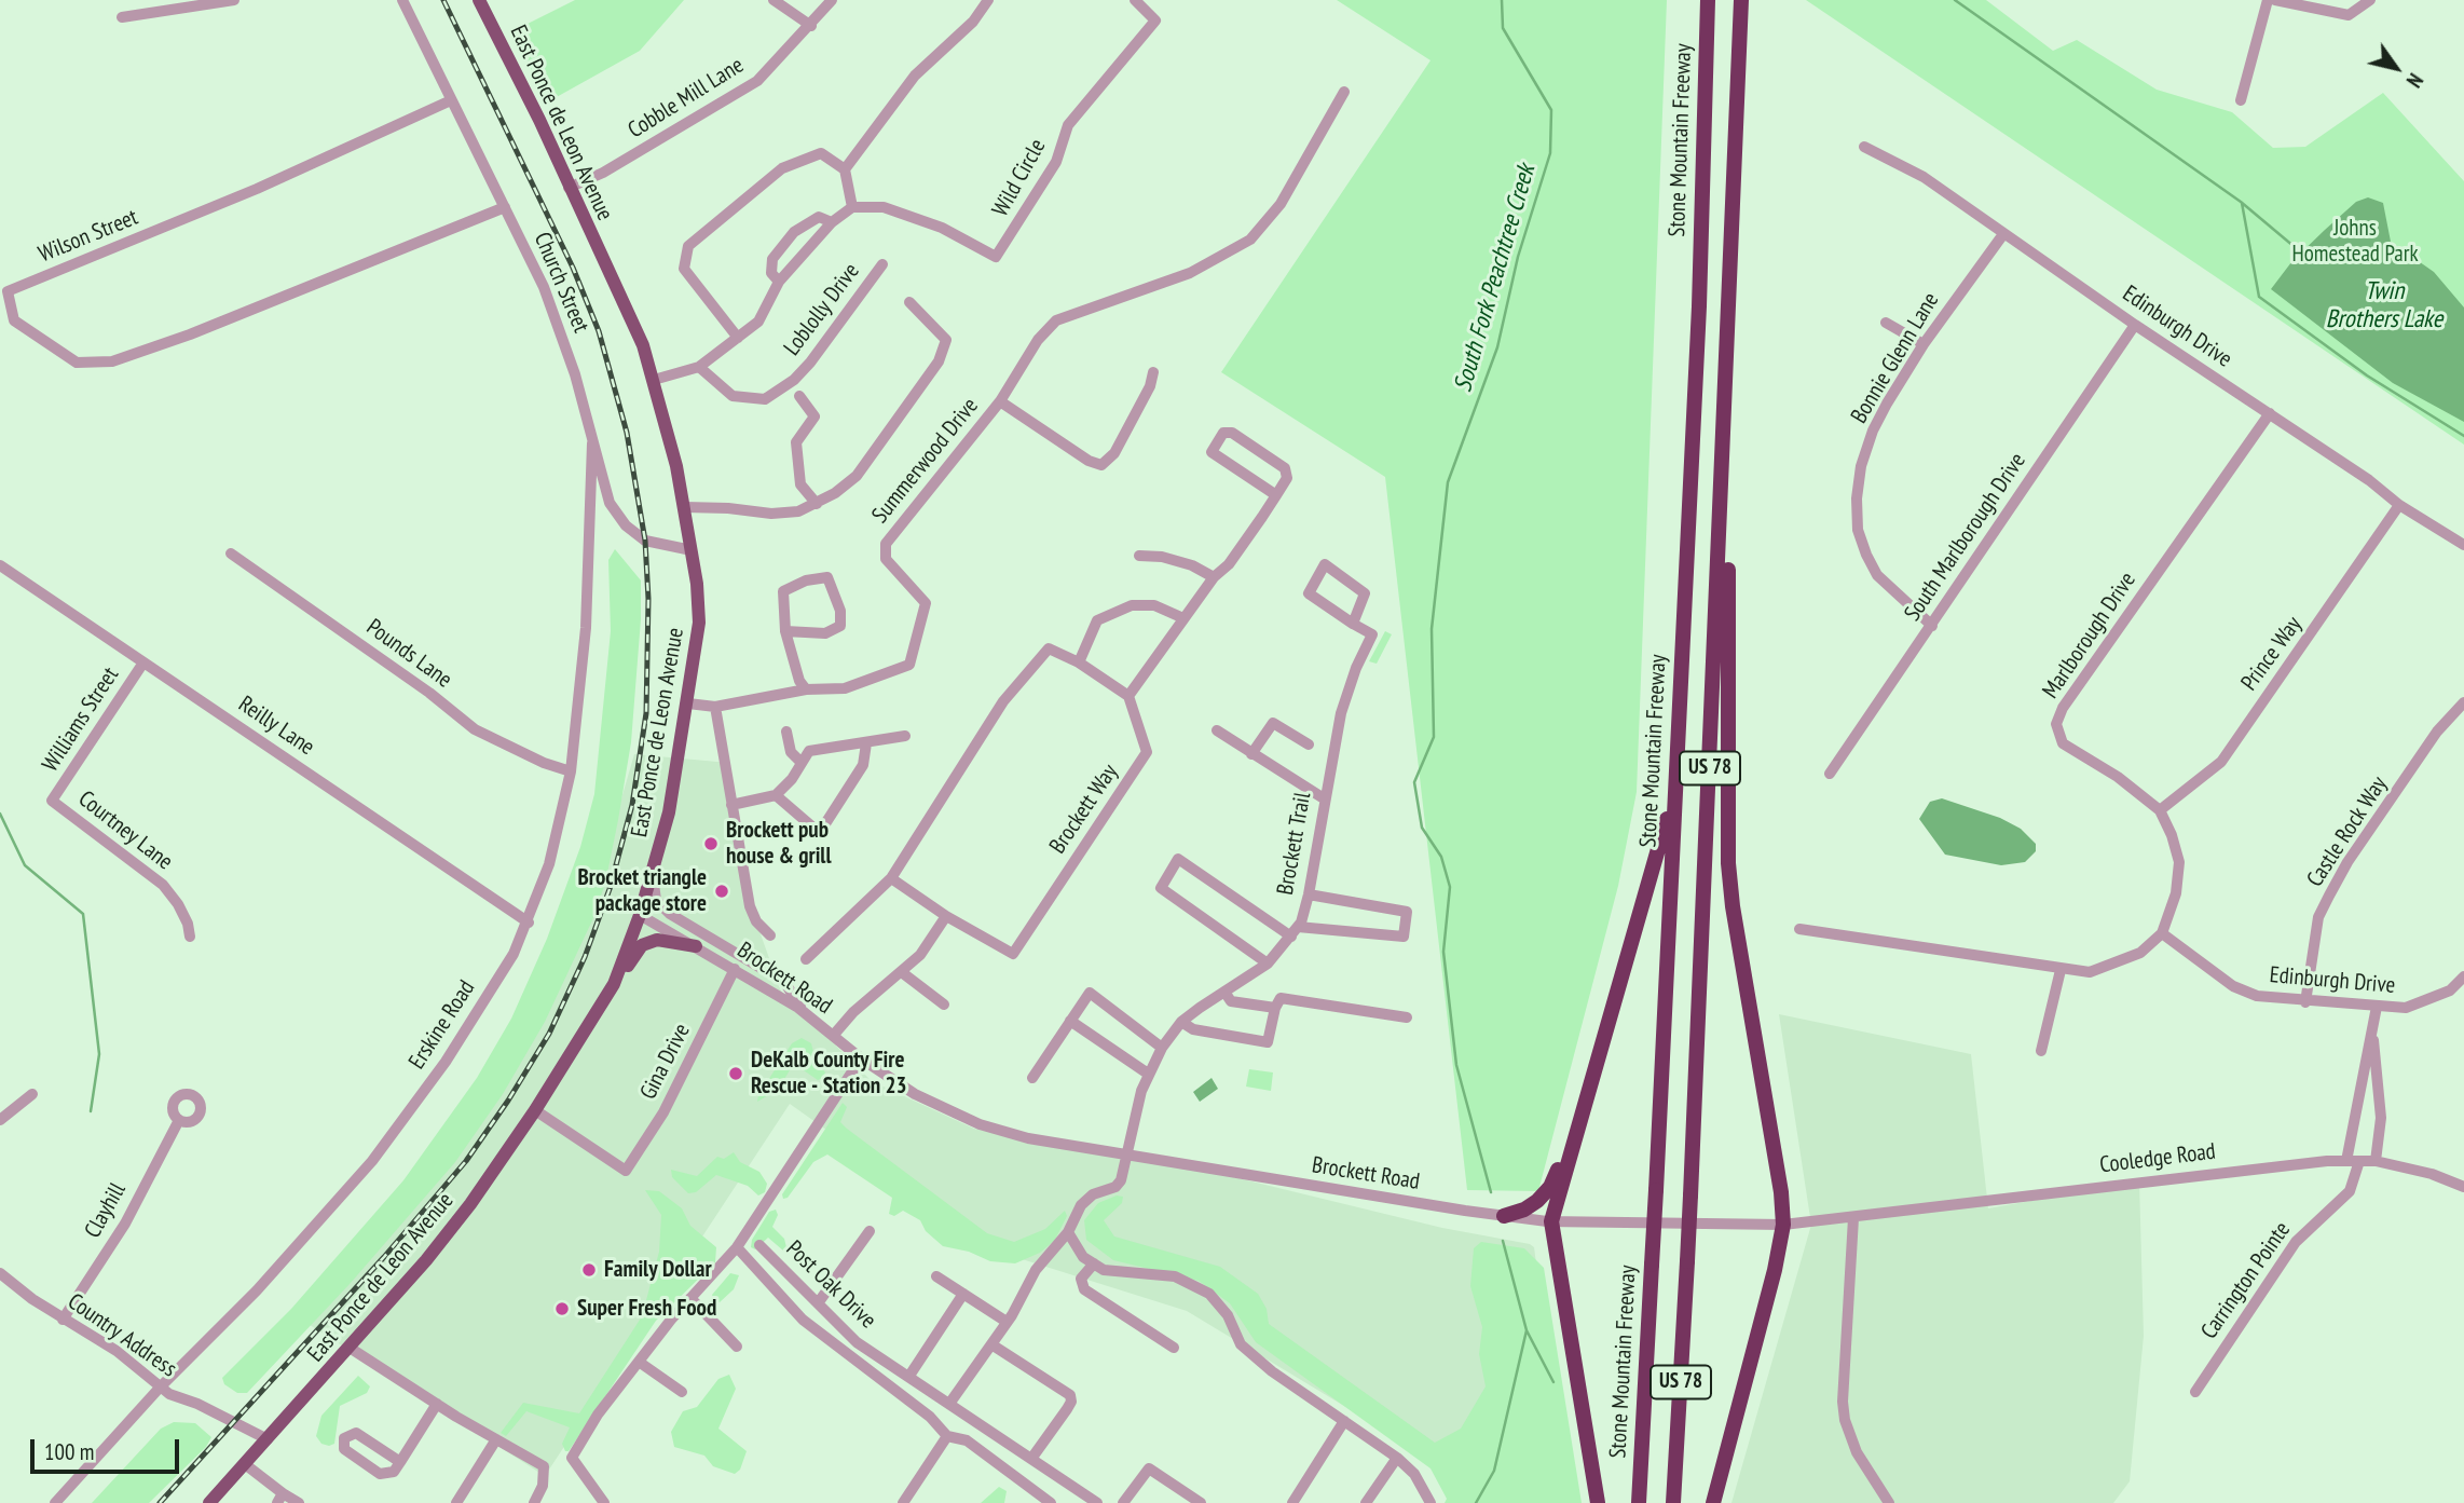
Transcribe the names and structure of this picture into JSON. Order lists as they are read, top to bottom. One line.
{"streets":{"highway":["Stone Mountain Freeway","US 78"],"main road":["East Ponce de Leon Avenue"],"street":["Cobble Mill Lane","Wild Circle","Wilson Street","Church Street","Loblolly Drive","Edinburgh Drive","Bonnie Glenn Lane","Summerwood Drive","South Marlborough Drive","Marlborough Drive","Pounds Lane","Prince Way","Williams Street","Reilly Lane","Brockett Way","Courtney Lane","Castle Rock Way","Brockett Trail","Brockett Road","Erskine Road","Gina Drive","Cooledge Road","Clayhill","Carrington Pointe","Post Oak Drive","Country Address"]},"crossings":[["Cobble Mill Lane","East Ponce de Leon Avenue"],["East Ponce de Leon Avenue","Church Street"],["East Ponce de Leon Avenue","Summerwood Drive"],["East Ponce de Leon Avenue","Brockett Road"],["East Ponce de Leon Avenue","Gina Drive"],["East Ponce de Leon Avenue","Country Address"],["Wilson Street","Church Street"],["Church Street","Erskine Road"],["Edinburgh Drive","Bonnie Glenn Lane"],["Edinburgh Drive","South Marlborough Drive"],["Edinburgh Drive","Marlborough Drive"],["Edinburgh Drive","Prince Way"],["Edinburgh Drive","Castle Rock Way"],["Bonnie Glenn Lane","South Marlborough Drive"],["Summerwood Drive","Brockett Road"],["Marlborough Drive","Prince Way"],["Pounds Lane","Erskine Road"],["Williams Street","Reilly Lane"],["Williams Street","Courtney Lane"],["Reilly Lane","Erskine Road"],["Brockett Trail","Brockett Road"],["Brockett Road","Gina Drive"],["Brockett Road","Cooledge Road"],["Erskine Road","Country Address"],["Cooledge Road","Carrington Pointe"],["Clayhill","Country Address"]],"water":["South Fork Peachtree Creek","Twin Brothers Lake"],"parks":["Johns Homestead Park"],"places":["Brockett pub house & grill","Brocket triangle package store","DeKalb County Fire Rescue - Station 23","Family Dollar","Super Fresh Food"],"scale_bar":"100 m","north":"bottom right"}
